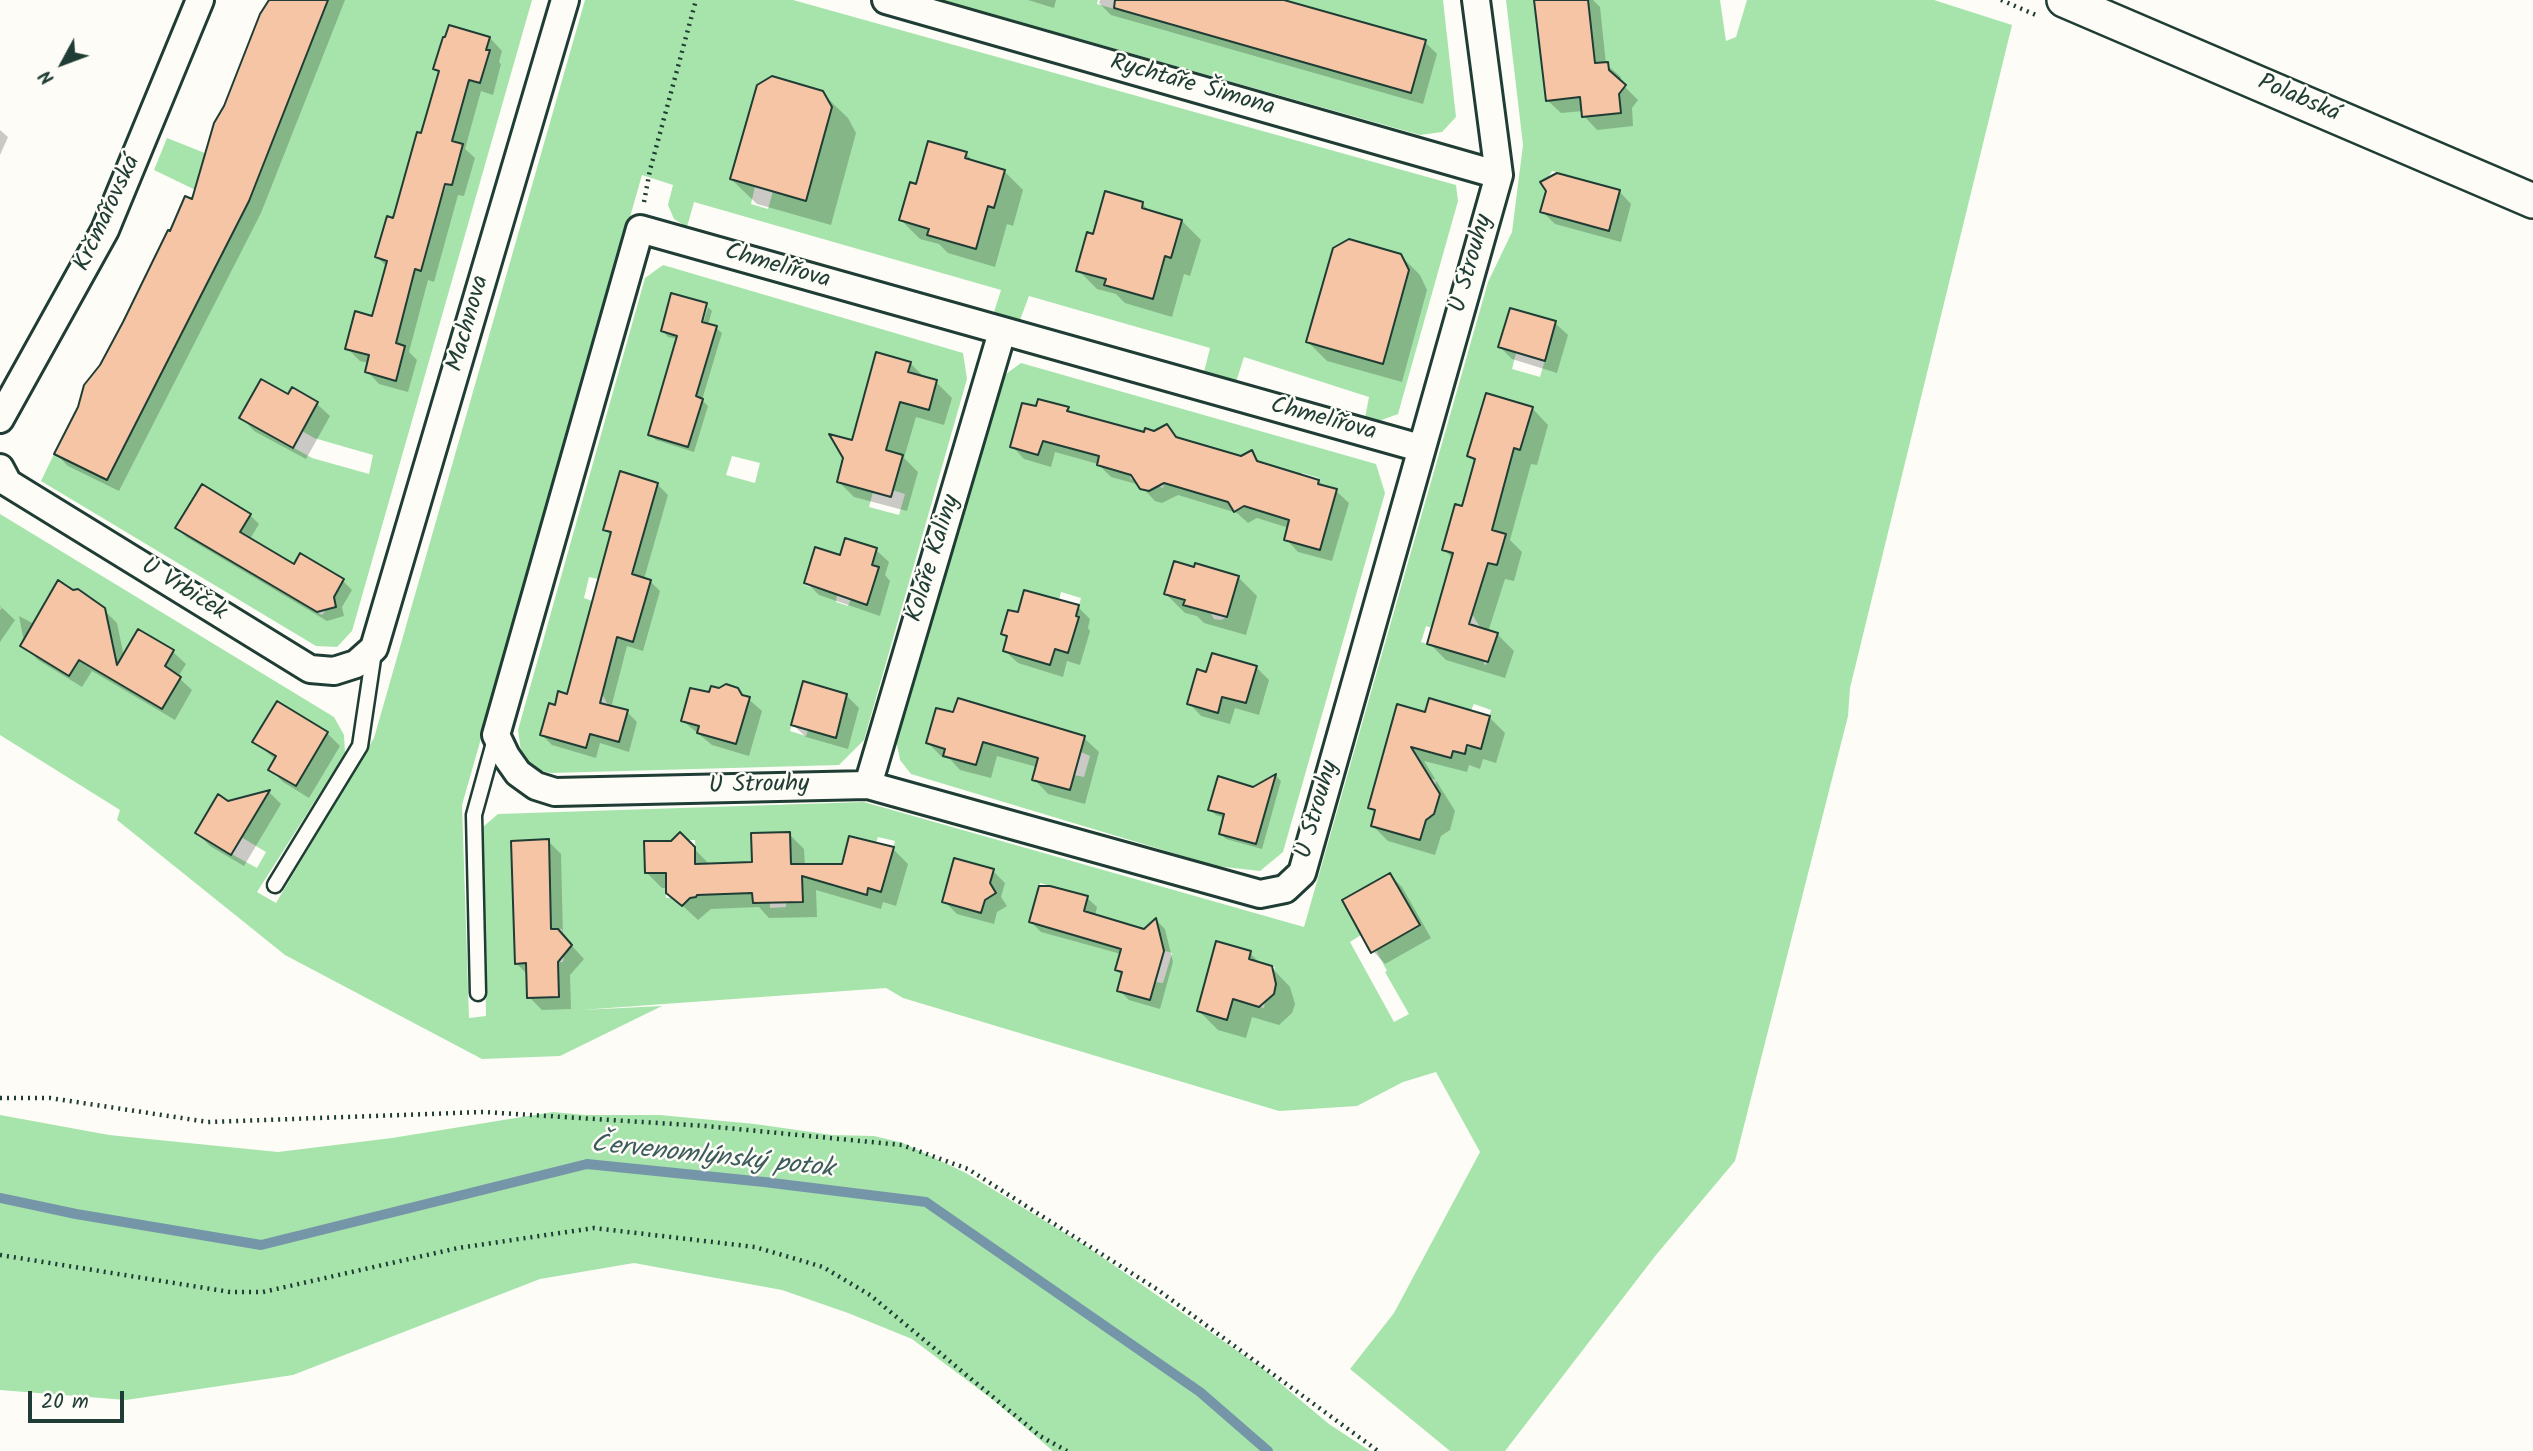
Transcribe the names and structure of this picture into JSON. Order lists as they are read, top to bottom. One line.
{"streets":{"street":["Rychtáře Šimona","Polabská","Krčmářovská","U Strouhy","Chmelířova","Machnova","Koláře Kaliny","U Vrbiček"]},"crossings":[["Rychtáře Šimona","U Strouhy"],["U Strouhy","Chmelířova"],["U Strouhy","Koláře Kaliny"],["Chmelířova","Koláře Kaliny"],["Machnova","U Vrbiček"]],"water":["Červenomlýnský potok"],"scale_bar":"20 m","north":"bottom left"}
